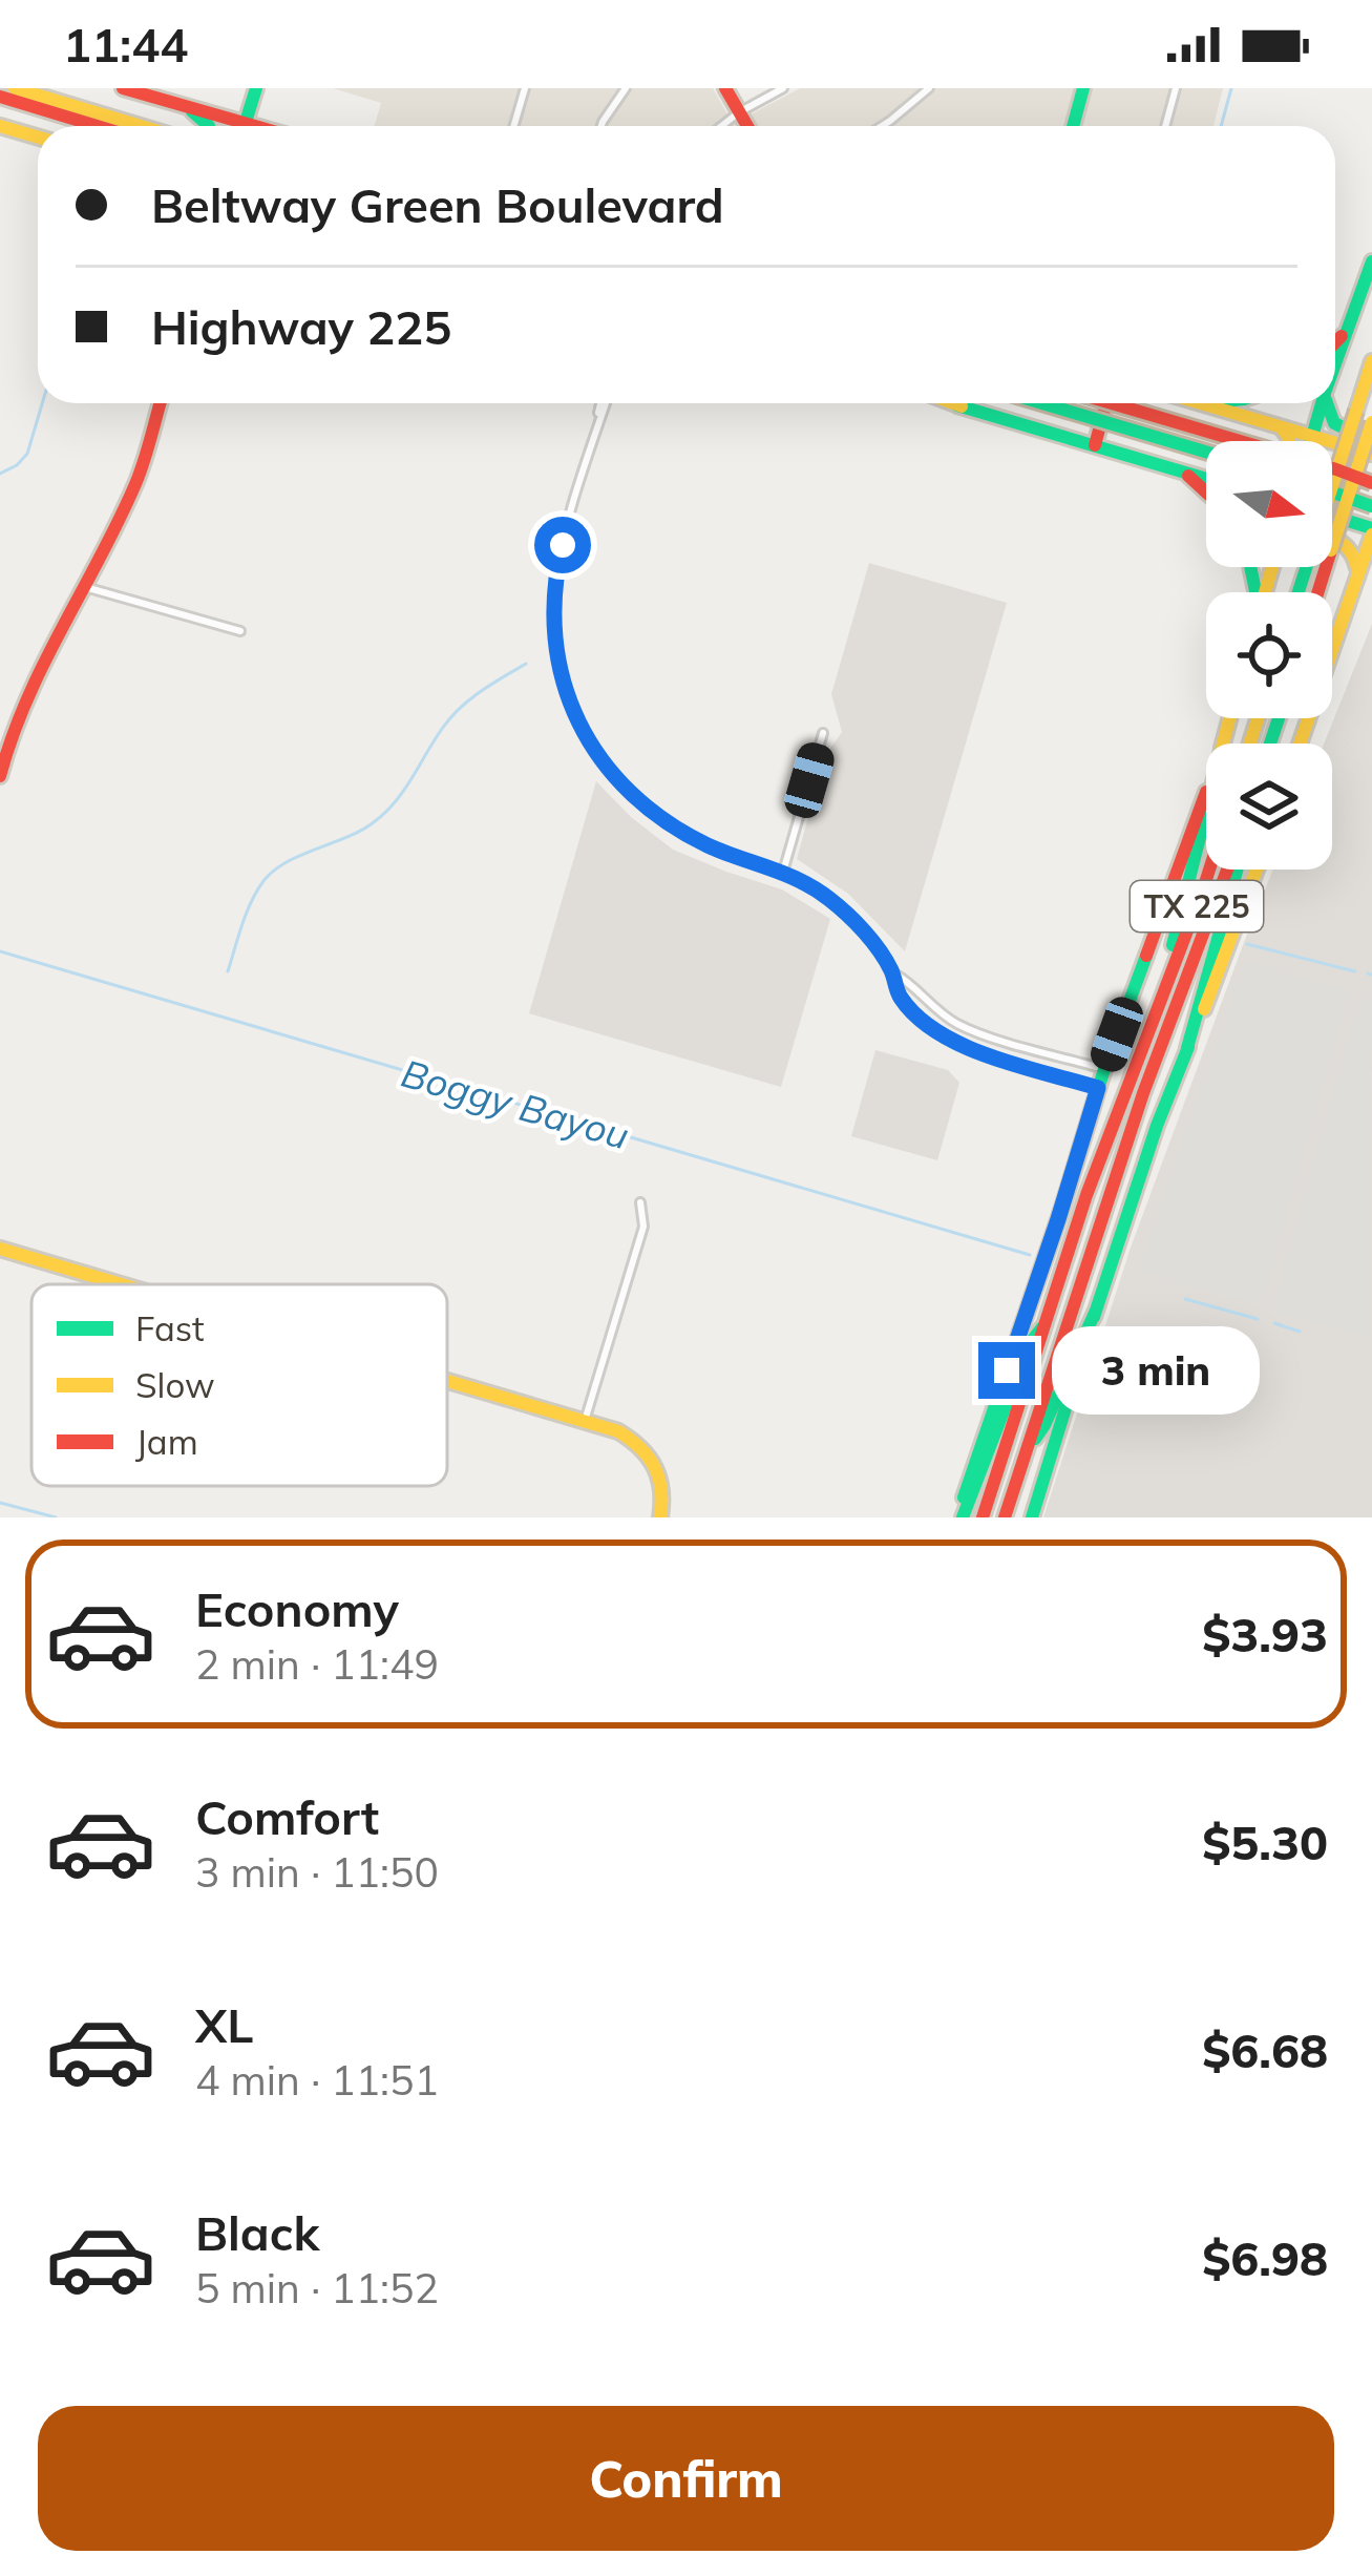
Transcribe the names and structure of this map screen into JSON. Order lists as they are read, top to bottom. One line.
{"streets":{"main road":["TX 225"]},"water":["Boggy Bayou"],"legend":["Fast","Slow","Jam"],"north":"right","page":{"status":"11:44","banner":["Beltway Green Boulevard","Highway 225"],"bubble":"3 min","list":[{"name":"Economy","note":"2 min · 11:49","value":"$3.93"},{"name":"Comfort","note":"3 min · 11:50","value":"$5.30"},{"name":"XL","note":"4 min · 11:51","value":"$6.68"},{"name":"Black","note":"5 min · 11:52","value":"$6.98"}],"buttons":"Confirm"}}
